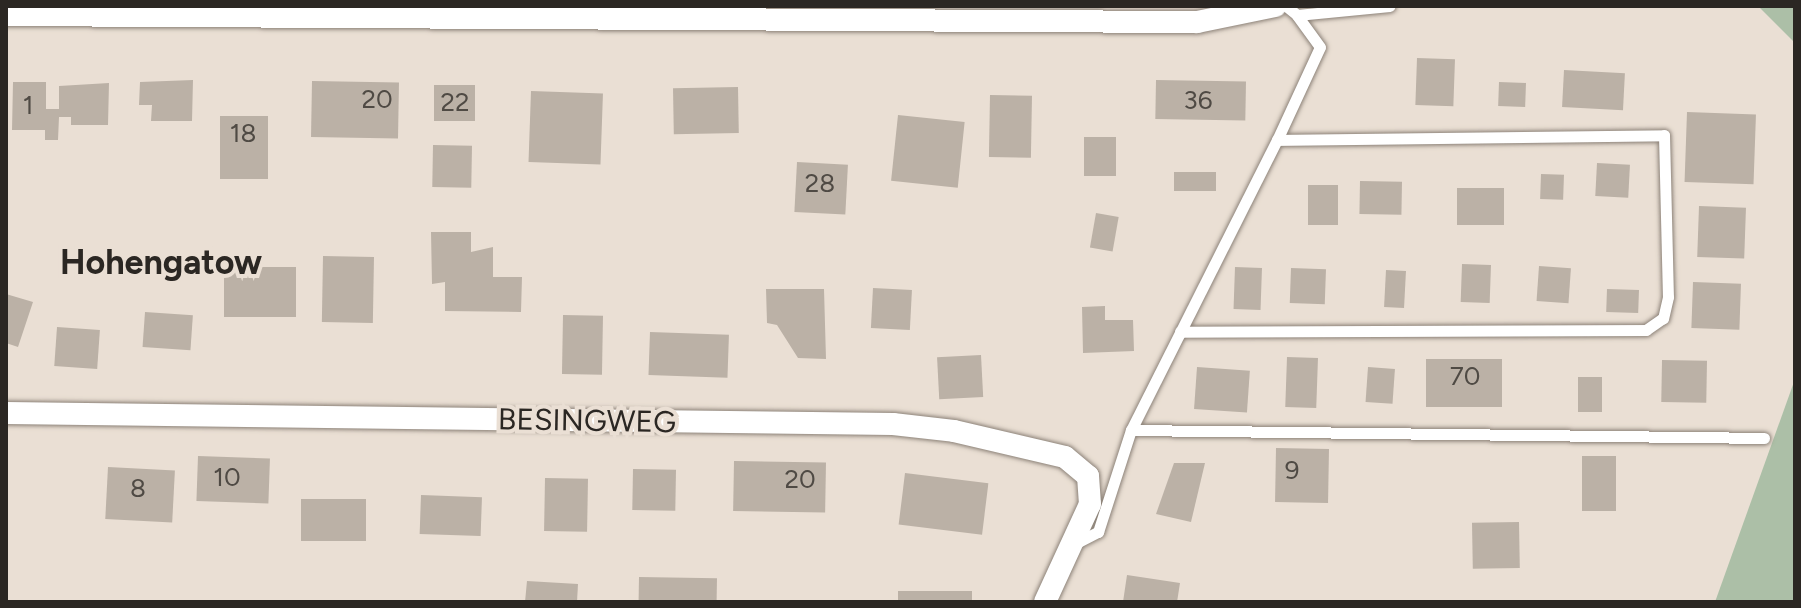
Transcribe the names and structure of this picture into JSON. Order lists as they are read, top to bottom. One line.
{"streets":{"street":["BESINGWEG"]},"districts":["Hohengatow"],"house_numbers":["20","36","22","1","18","28","70","9","10","20","8"]}
